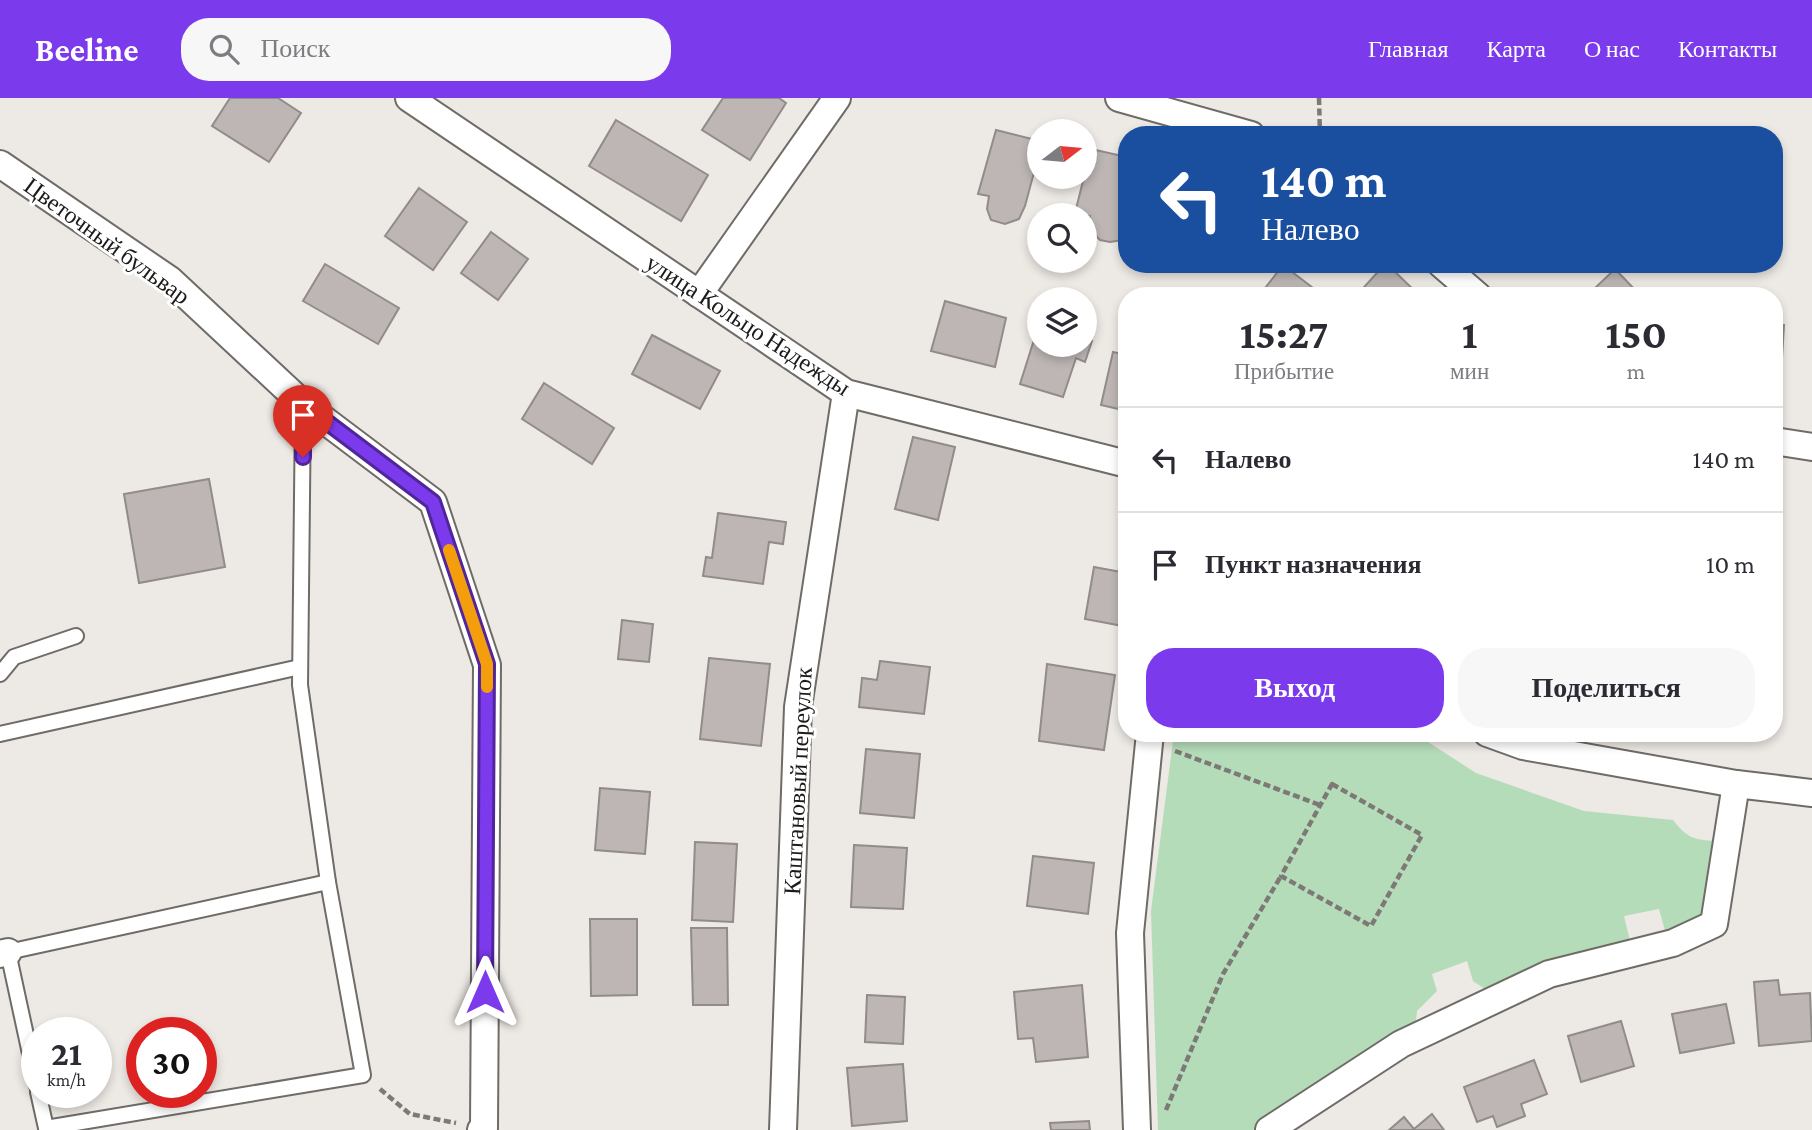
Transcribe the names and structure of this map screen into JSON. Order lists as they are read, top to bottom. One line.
{"streets":{"street":["Цветочный бульвар","улица Кольцо Надежды","Каштановый переулок"]},"crossings":[["улица Кольцо Надежды","Каштановый переулок"]],"north":"right","page":{"header":"Beeline","search":"Поиск","nav":["Главная","Карта","О нас","Контакты"],"turn":["140 m","Налево"],"eta":["15:27","Прибытие","1","мин","150","m"],"list":[{"name":"Налево","value":"140 m"},{"name":"Пункт назначения","value":"10 m"}],"buttons":["Выход","Поделиться"],"speed":"21 km/h","limit":"30"}}
